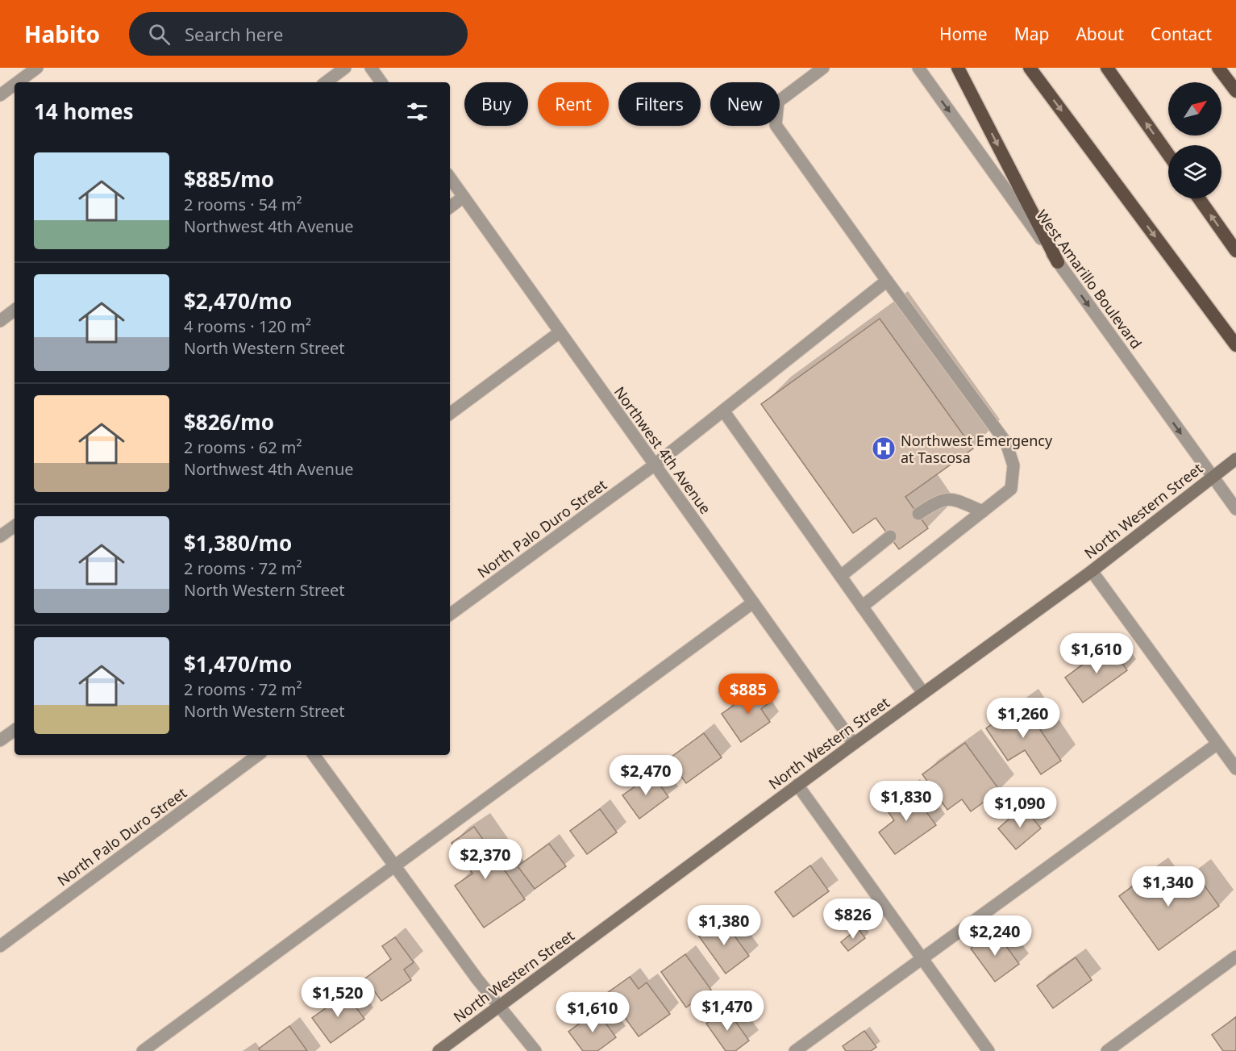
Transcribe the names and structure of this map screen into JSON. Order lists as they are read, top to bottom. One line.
{"streets":{"main road":["North Western Street"],"street":["West Amarillo Boulevard","Northwest 4th Avenue","North Palo Duro Street"]},"crossings":[["West Amarillo Boulevard","North Western Street"],["Northwest 4th Avenue","North Western Street"],["Northwest 4th Avenue","North Palo Duro Street"]],"one_way":["West Amarillo Boulevard"],"places":{"hospital":["Northwest Emergency at Tascosa"]},"north":"top right","page":{"header":"Habito","search":"Search here","nav":["Home","Map","About","Contact"],"chip":["Buy","Rent","Filters","New"],"heading":"14 homes","list":[{"name":"$885/mo","note":"2 rooms · 54 m² · Northwest 4th Avenue"},{"name":"$2,470/mo","note":"4 rooms · 120 m² · North Western Street"},{"name":"$826/mo","note":"2 rooms · 62 m² · Northwest 4th Avenue"},{"name":"$1,380/mo","note":"2 rooms · 72 m² · North Western Street"},{"name":"$1,470/mo","note":"2 rooms · 72 m² · North Western Street"}],"price":["$1,610","$885","$1,260","$2,470","$1,830","$1,090","$2,370","$1,340","$826","$1,380","$2,240","$1,520","$1,470","$1,610"]}}
